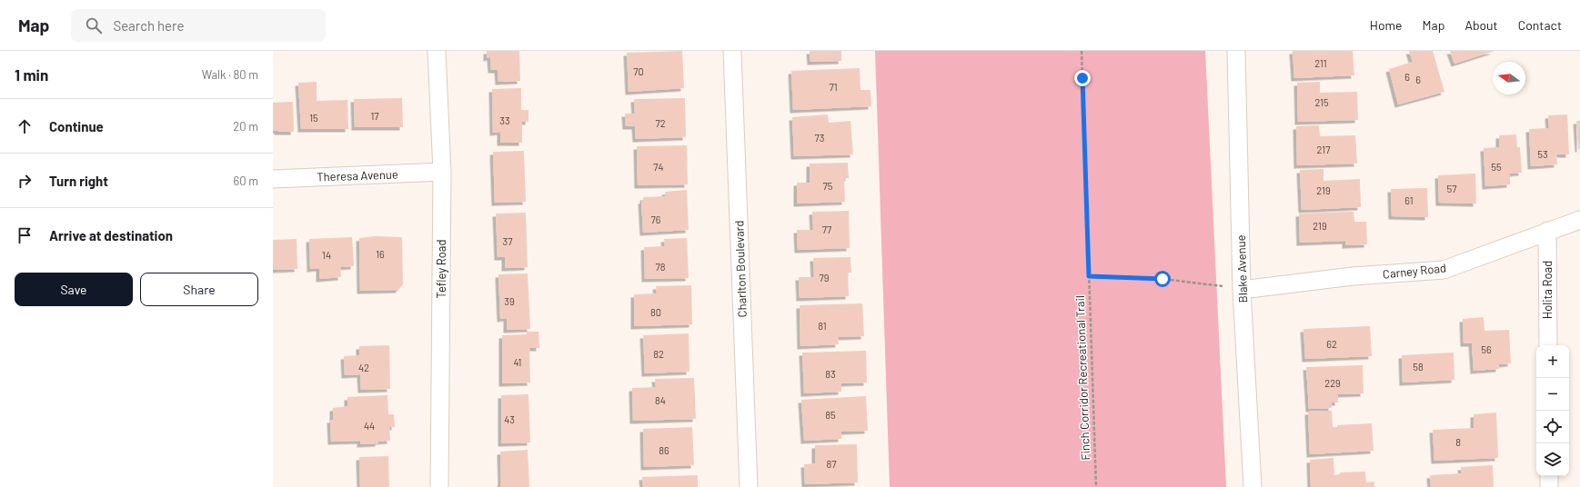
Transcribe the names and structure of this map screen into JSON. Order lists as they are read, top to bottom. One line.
{"streets":{"street":["Theresa Avenue","Tefley Road","Charlton Boulevard","Blake Avenue","Carney Road","Holita Road"],"path":["Finch Corridor Recreational Trail"]},"crossings":[["Theresa Avenue","Tefley Road"],["Blake Avenue","Carney Road"],["Carney Road","Holita Road"]],"house_numbers":["211","70","6","6","71","215","17","15","33","72","73","217","53","74","55","75","57","219","61","76","219","77","37","16","14","78","79","39","80","81","62","56","82","41","58","42","83","229","84","85","43","44","8","86","87"],"north":"left","page":{"header":"Map","search":"Search here","nav":["Home","Map","About","Contact"],"heading":["1 min","Walk · 80 m"],"list":[["Continue","20 m"],["Turn right","60 m"],"Arrive at destination"],"buttons":["Save","Share"],"map_buttons":["+","−"]}}
